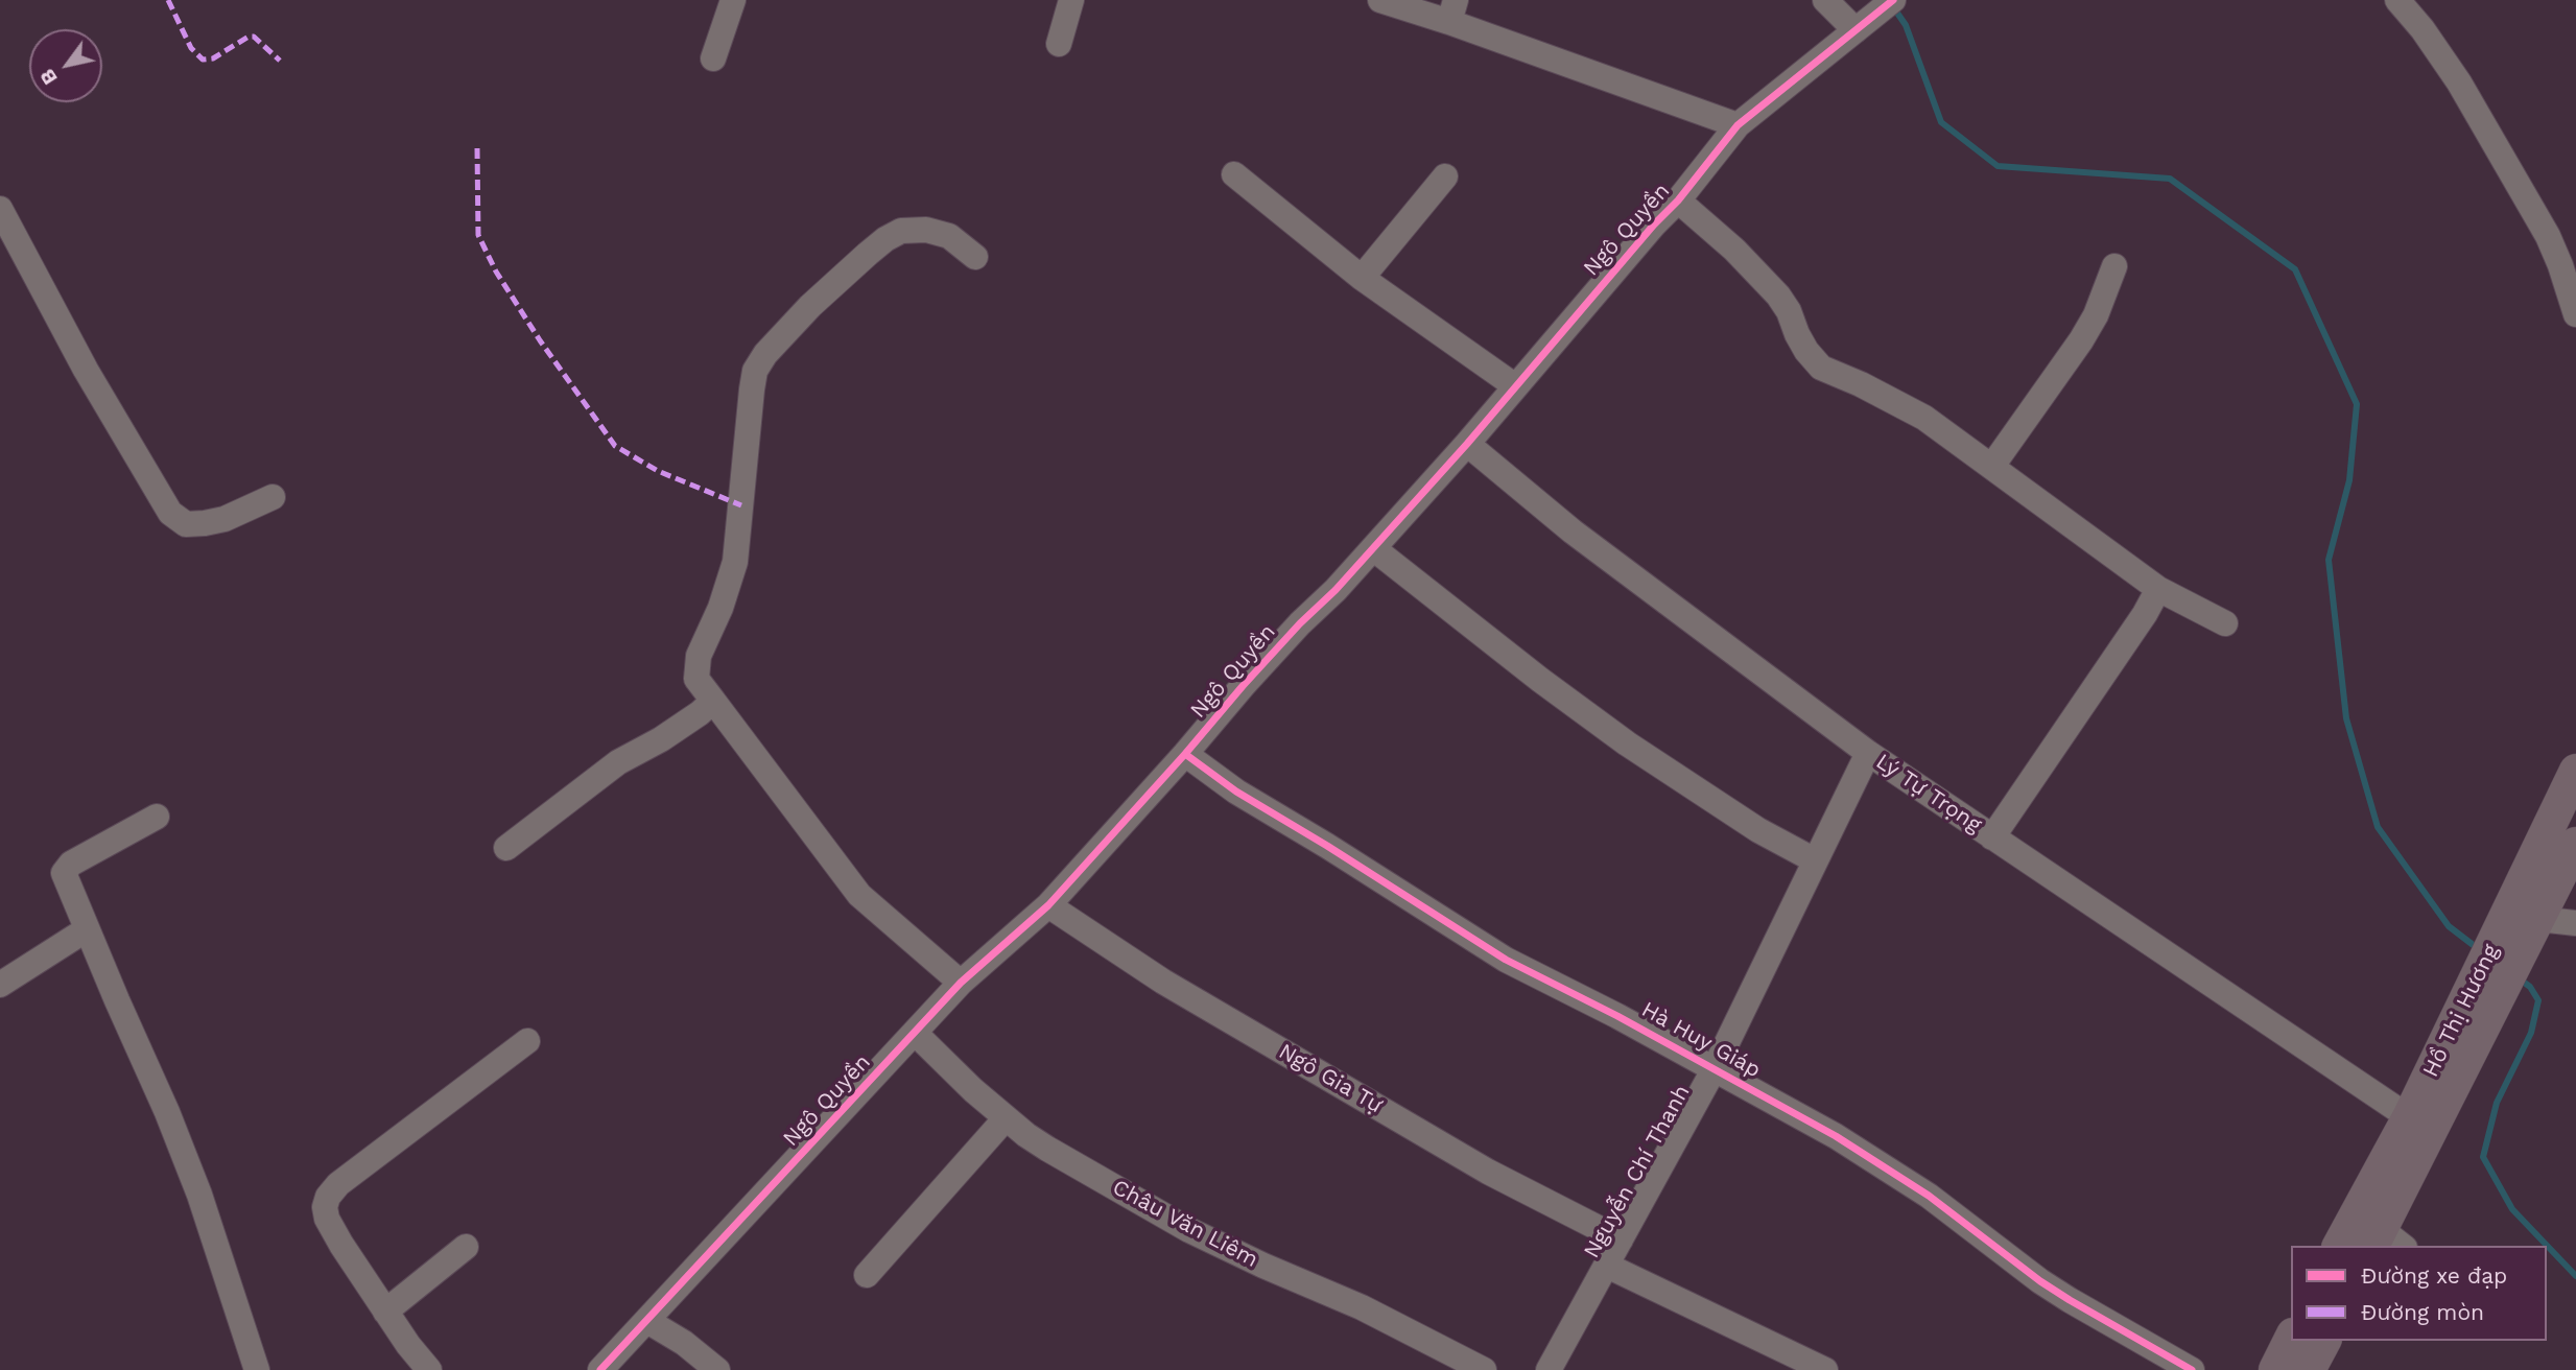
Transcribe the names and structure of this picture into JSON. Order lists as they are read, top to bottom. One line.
{"streets":{"main road":["Hồ Thị Hương"],"street":["Ngô Quyền","Lý Tự Trọng","Hà Huy Giáp","Ngô Gia Tự","Nguyễn Chí Thanh","Châu Văn Liêm"]},"crossings":[["Ngô Quyền","Lý Tự Trọng"],["Ngô Quyền","Hà Huy Giáp"],["Ngô Quyền","Ngô Gia Tự"],["Ngô Quyền","Châu Văn Liêm"],["Lý Tự Trọng","Hồ Thị Hương"],["Lý Tự Trọng","Nguyễn Chí Thanh"],["Hà Huy Giáp","Nguyễn Chí Thanh"],["Ngô Gia Tự","Nguyễn Chí Thanh"]],"legend":["Đường xe đạp","Đường mòn"],"north":"bottom left"}
